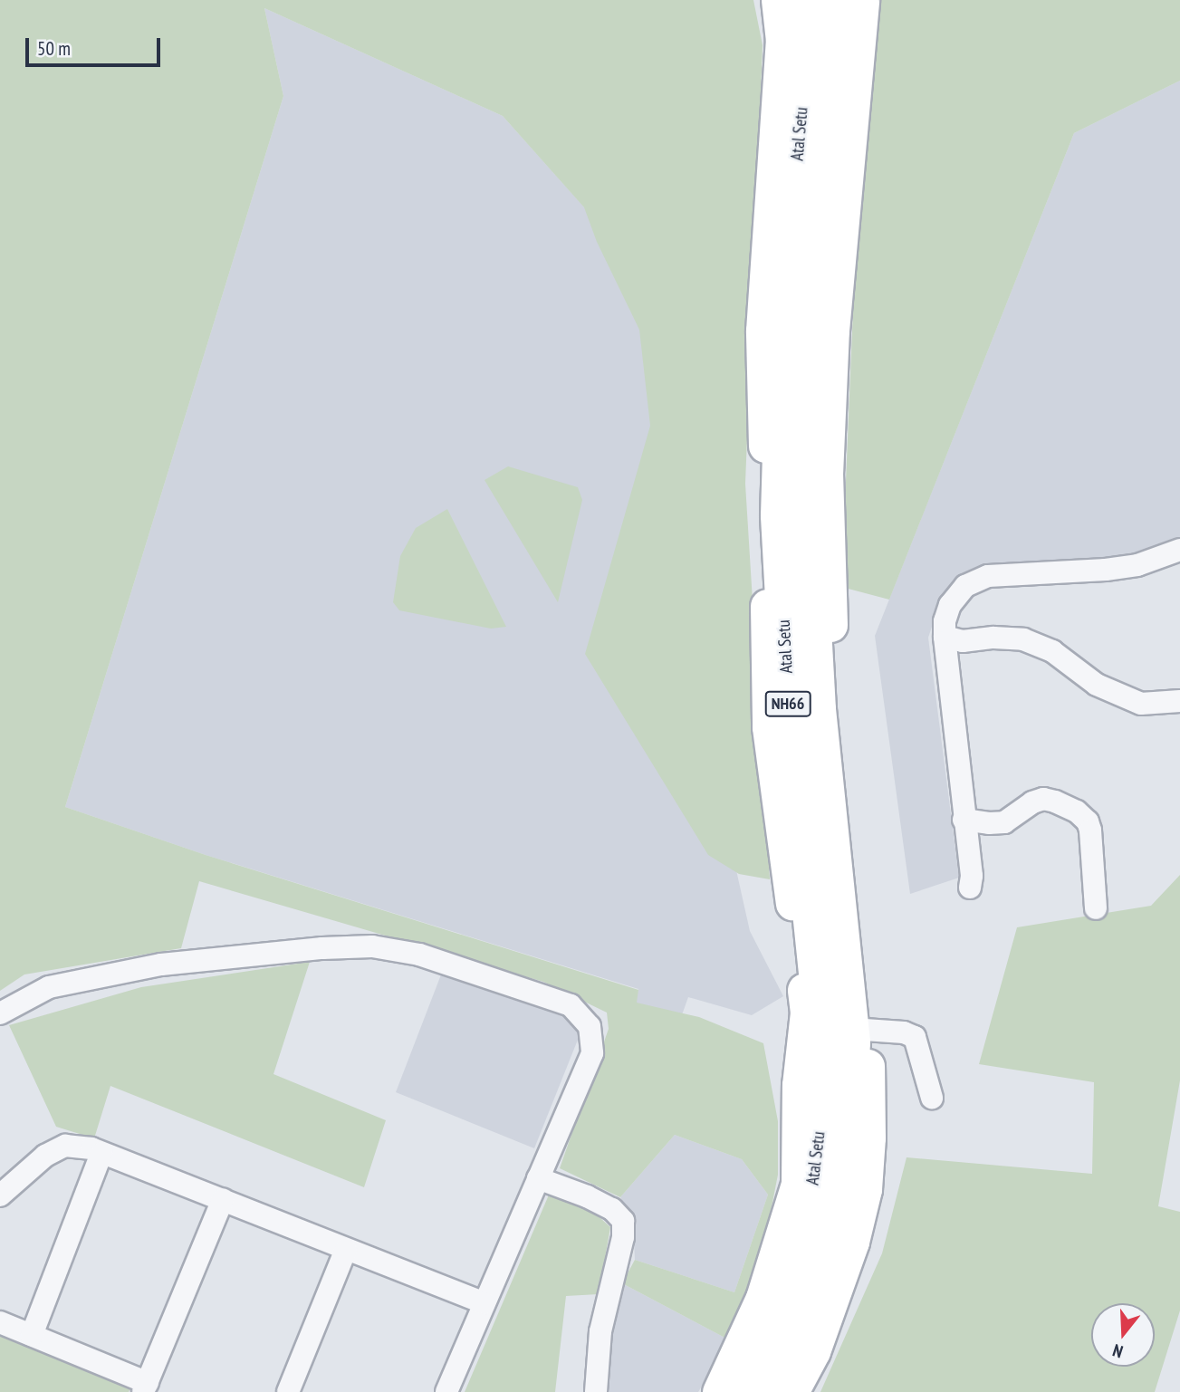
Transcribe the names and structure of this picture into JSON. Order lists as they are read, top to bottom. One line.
{"streets":{"highway":["Atal Setu","NH66"]},"scale_bar":"50 m","north":"bottom"}
